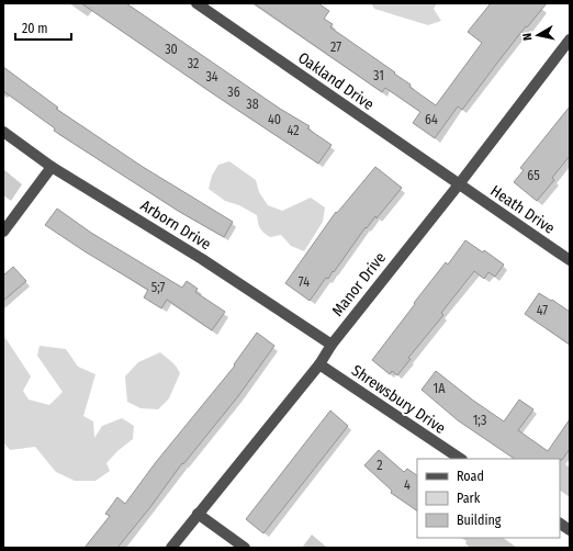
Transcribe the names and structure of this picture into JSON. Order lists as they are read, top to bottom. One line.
{"streets":{"street":["Oakland Drive","Heath Drive","Arborn Drive","Manor Drive","Shrewsbury Drive"]},"crossings":[["Oakland Drive","Heath Drive"],["Oakland Drive","Manor Drive"],["Heath Drive","Manor Drive"],["Arborn Drive","Manor Drive"],["Manor Drive","Shrewsbury Drive"]],"house_numbers":["27","30","32","31","34","36","38","40","64","42","65","74","5;7","47","1A","1;3","2","4"],"legend":["Road","Park","Building"],"scale_bar":"20 m","north":"left"}
